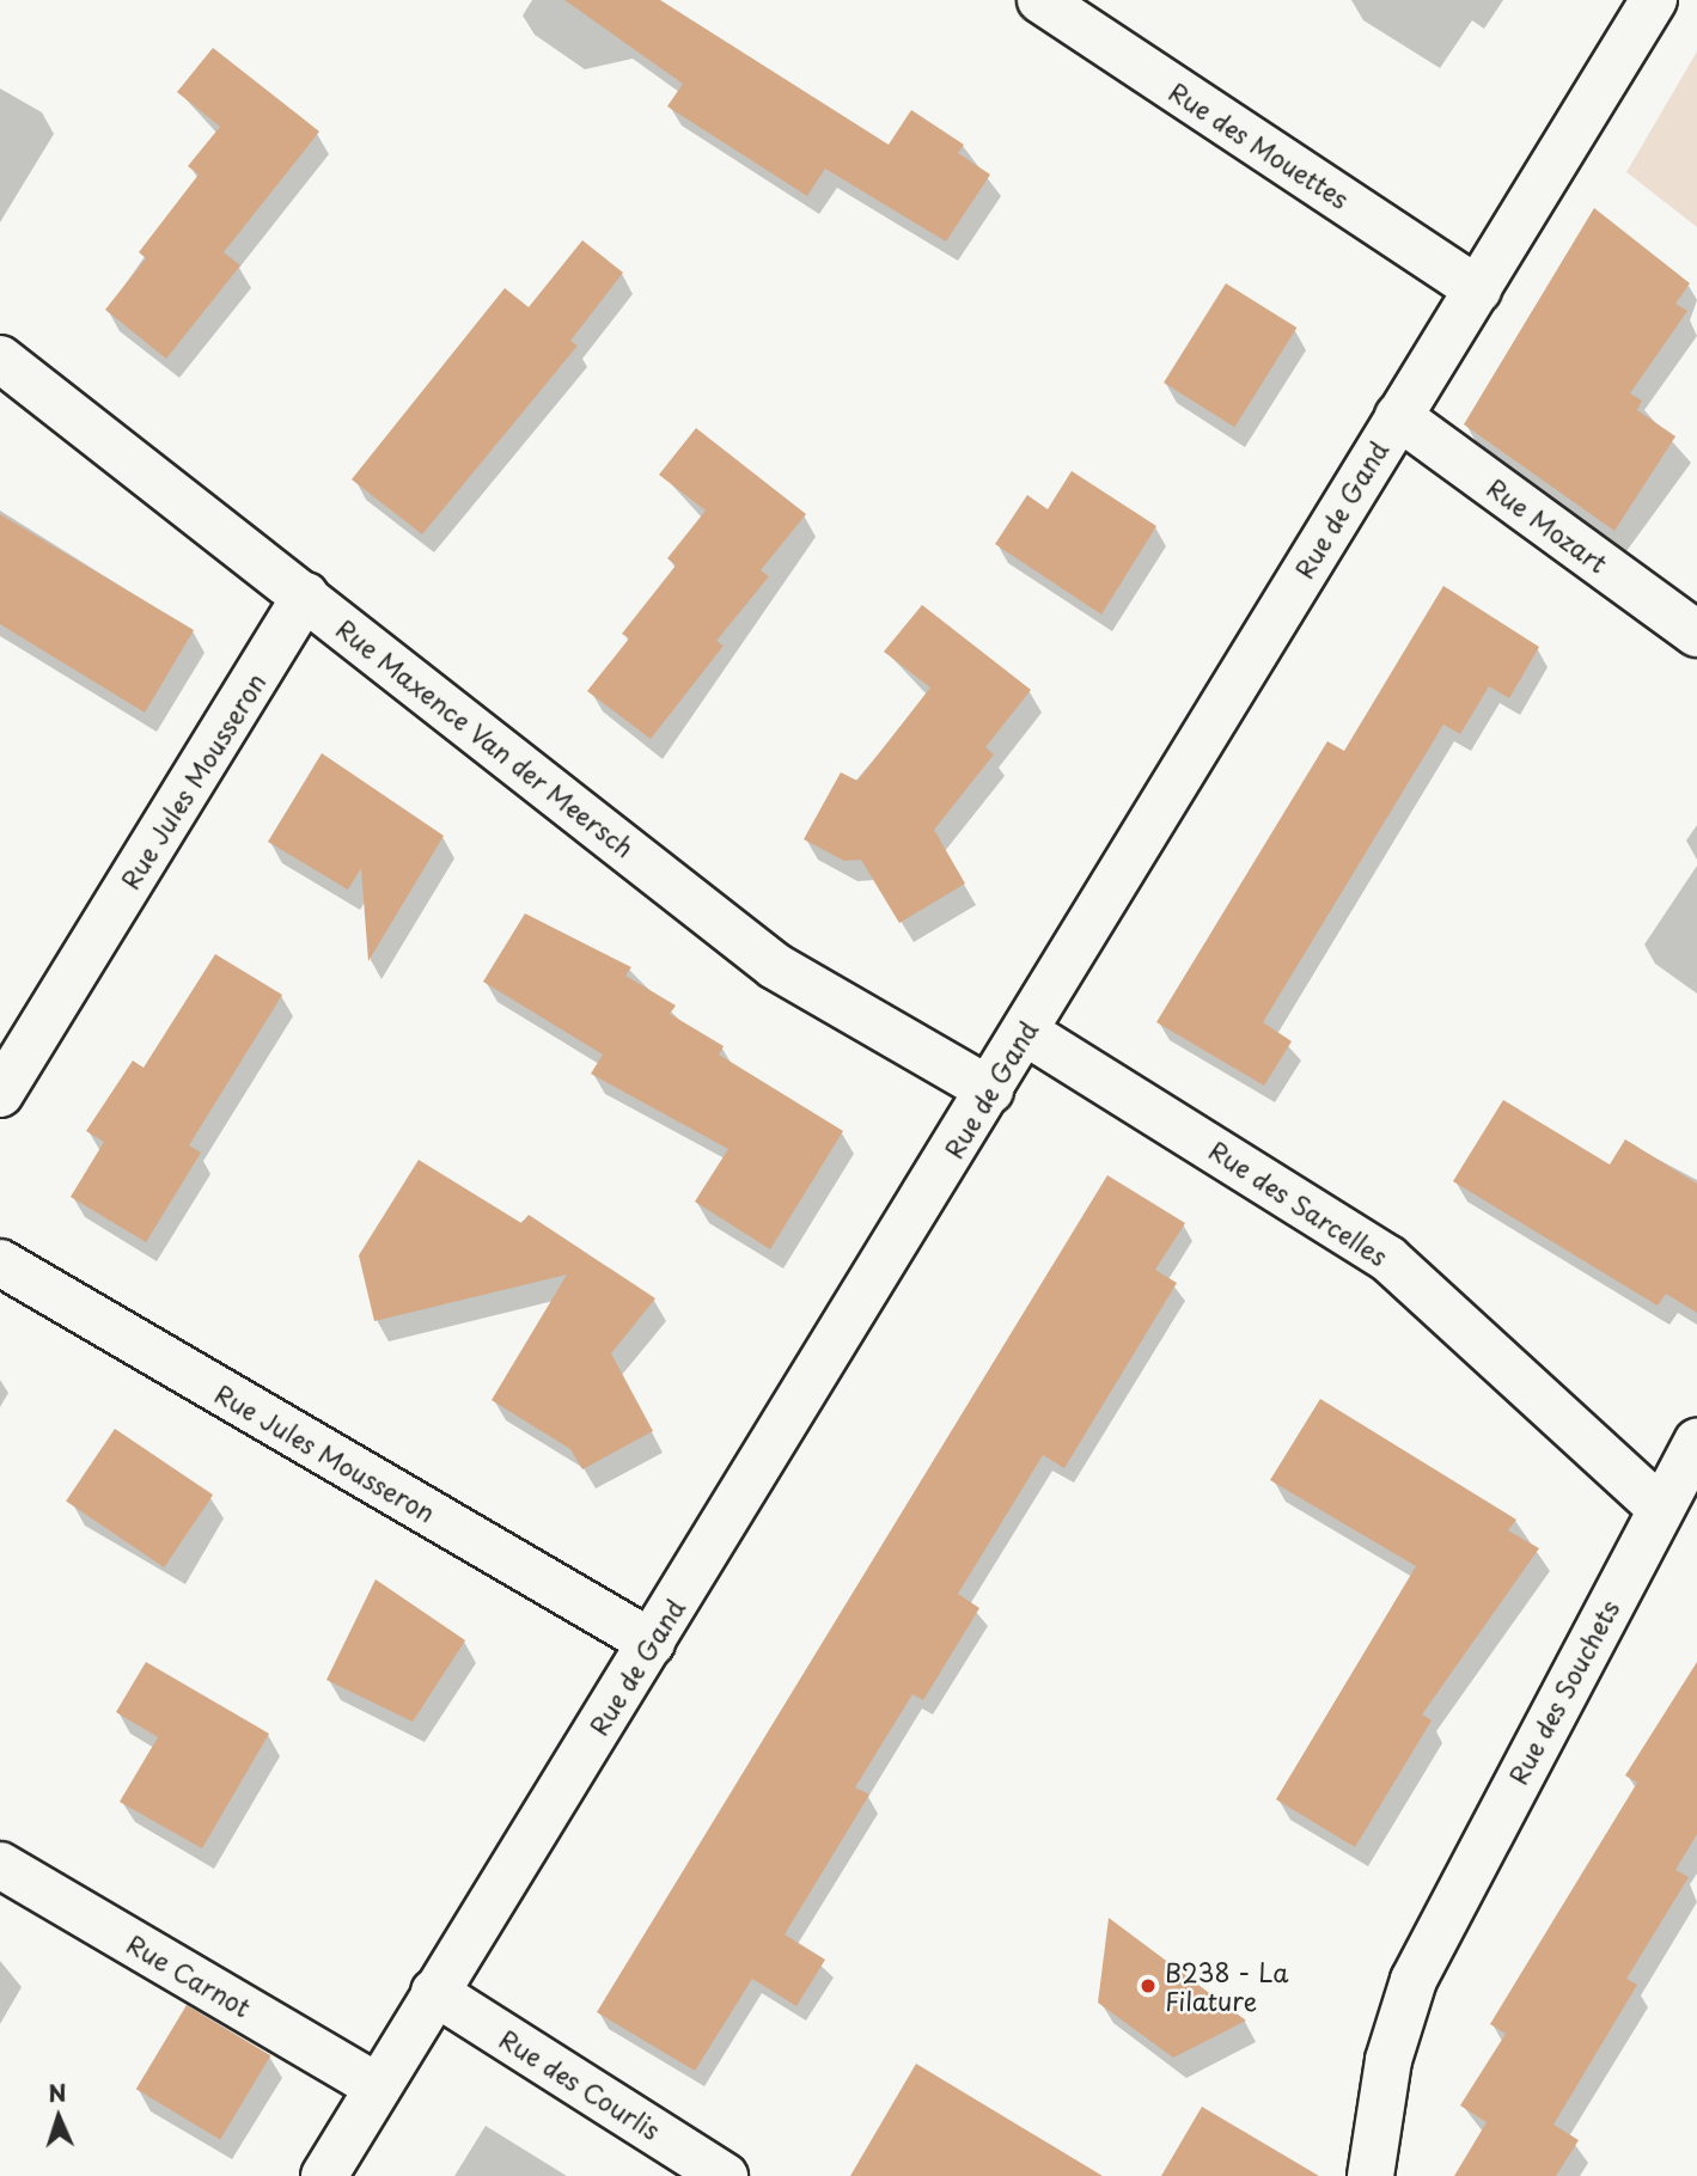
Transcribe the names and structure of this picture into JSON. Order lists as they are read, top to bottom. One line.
{"streets":{"street":["Rue des Mouettes","Rue de Gand","Rue Mozart","Rue Maxence Van der Meersch","Rue Jules Mousseron","Rue des Sarcelles","Rue des Souchets","Rue Carnot","Rue des Courlis"]},"crossings":[["Rue des Mouettes","Rue de Gand"],["Rue de Gand","Rue Mozart"],["Rue de Gand","Rue Maxence Van der Meersch"],["Rue de Gand","Rue Jules Mousseron"],["Rue de Gand","Rue des Sarcelles"],["Rue de Gand","Rue Carnot"],["Rue de Gand","Rue des Courlis"],["Rue Maxence Van der Meersch","Rue Jules Mousseron"],["Rue des Sarcelles","Rue des Souchets"]],"places":["B238 - La Filature"],"north":"top"}
